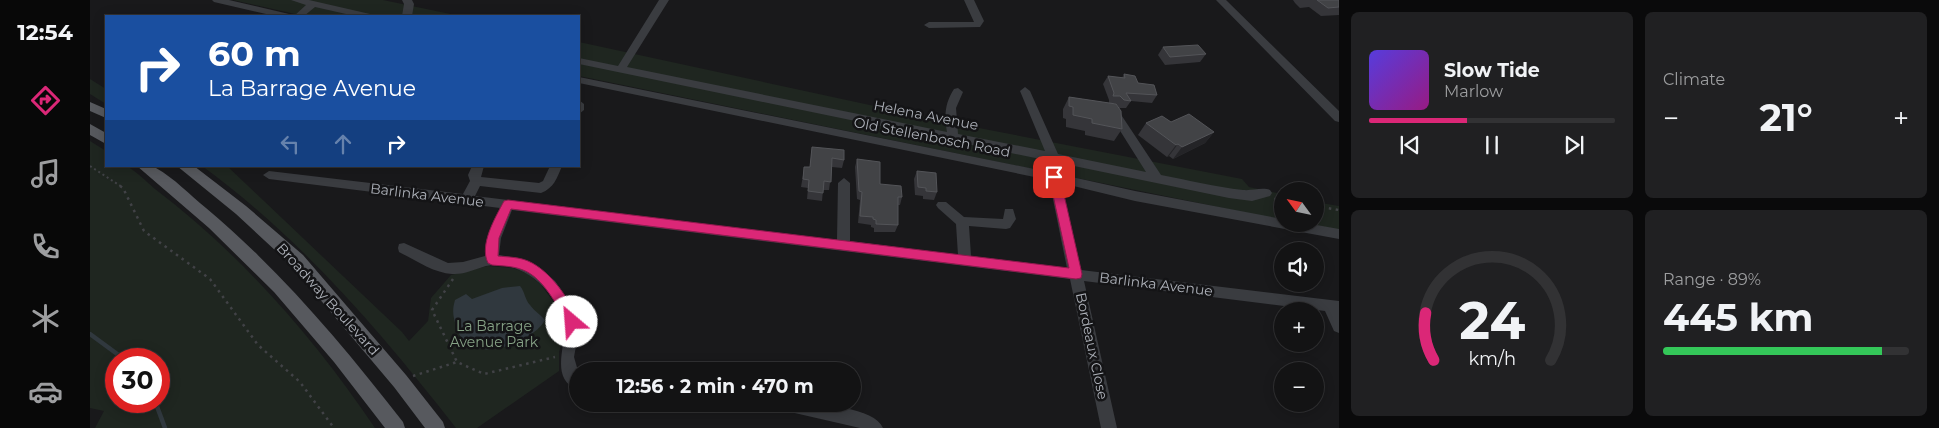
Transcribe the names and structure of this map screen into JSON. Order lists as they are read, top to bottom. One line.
{"streets":{"main road":["Broadway Boulevard"],"street":["Helena Avenue","Old Stellenbosch Road","Barlinka Avenue","Bordeaux Close"]},"crossings":[["Old Stellenbosch Road","Bordeaux Close"],["Barlinka Avenue","Bordeaux Close"]],"parks":["La Barrage Avenue Park"],"north":"top left","page":{"tabs":"12:54","tile":["Climate",["Range · 89%","445 km"]],"turn":["60 m","La Barrage Avenue"],"song":["Slow Tide","Marlow"],"heat":["−","21°","+"],"map_buttons":["+","−"],"limit":"30","trip":"12:56 · 2 min · 470 m","gauge":["24","km/h"]}}
